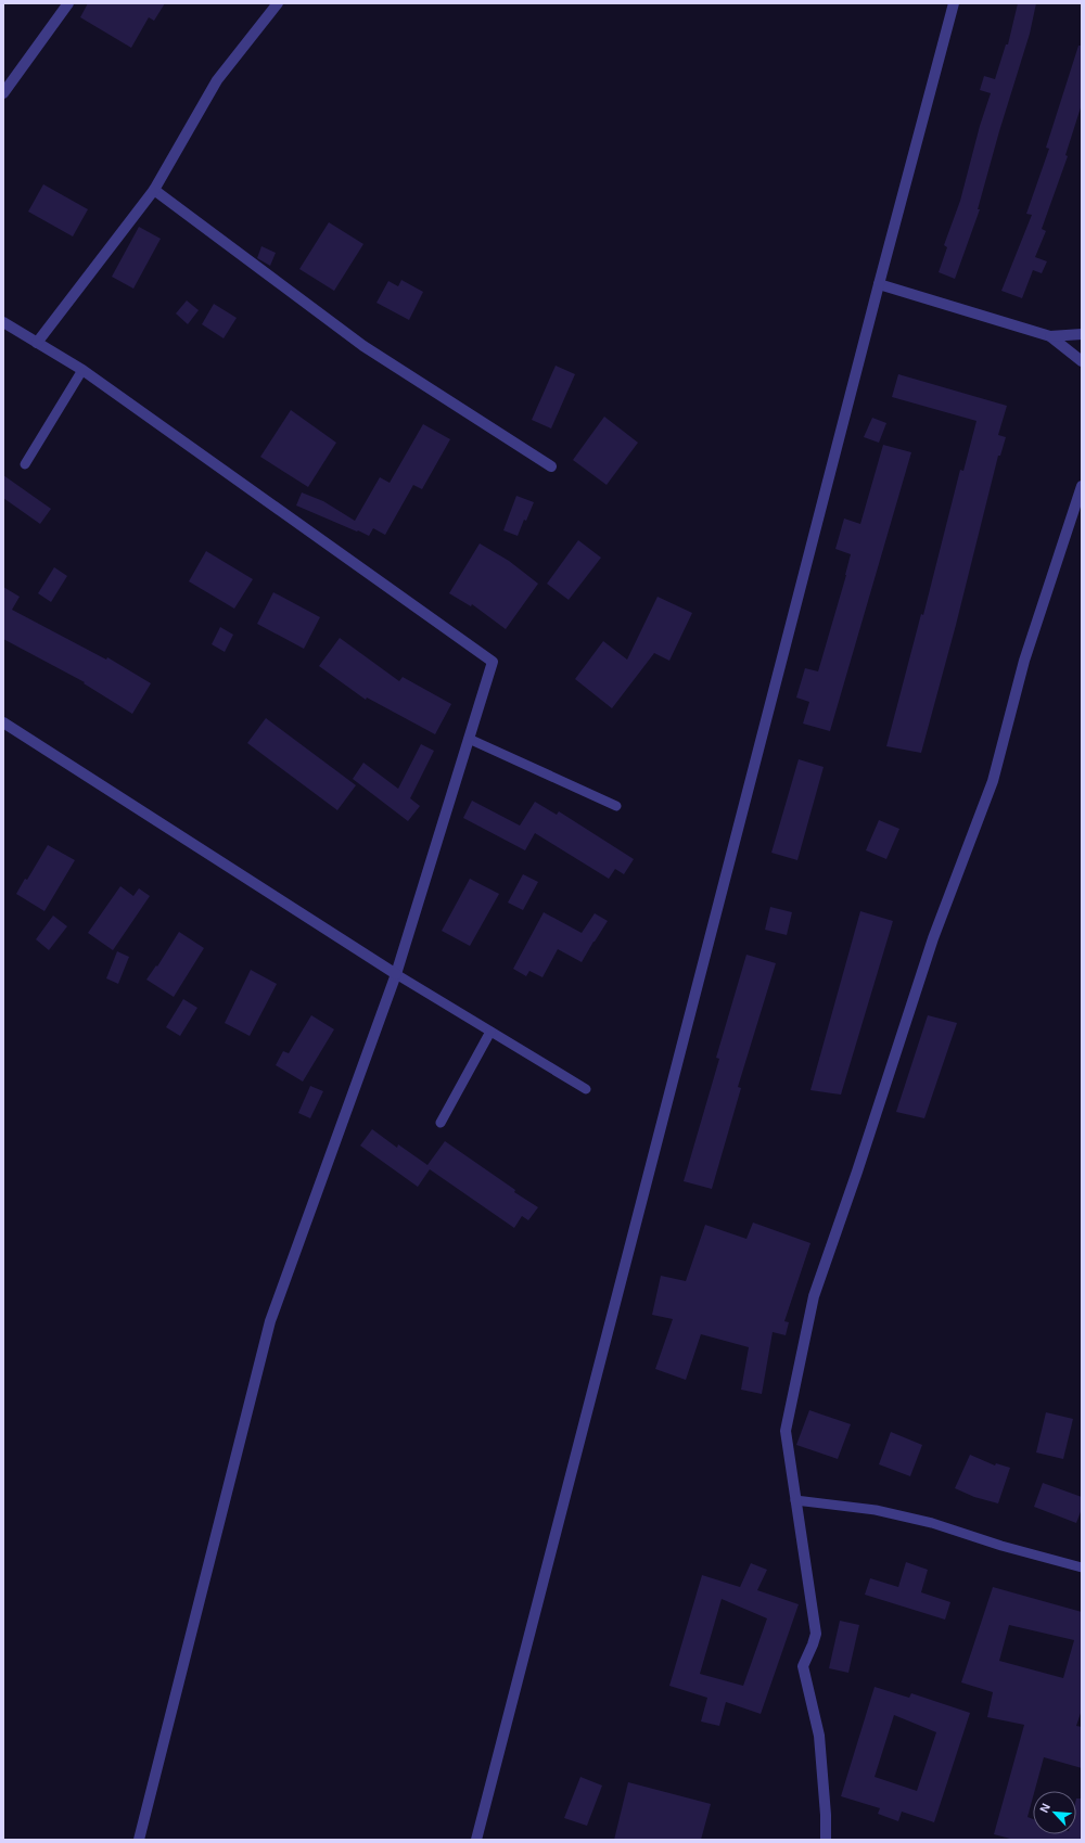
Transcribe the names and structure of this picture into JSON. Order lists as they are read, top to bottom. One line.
{"north":"top left"}
